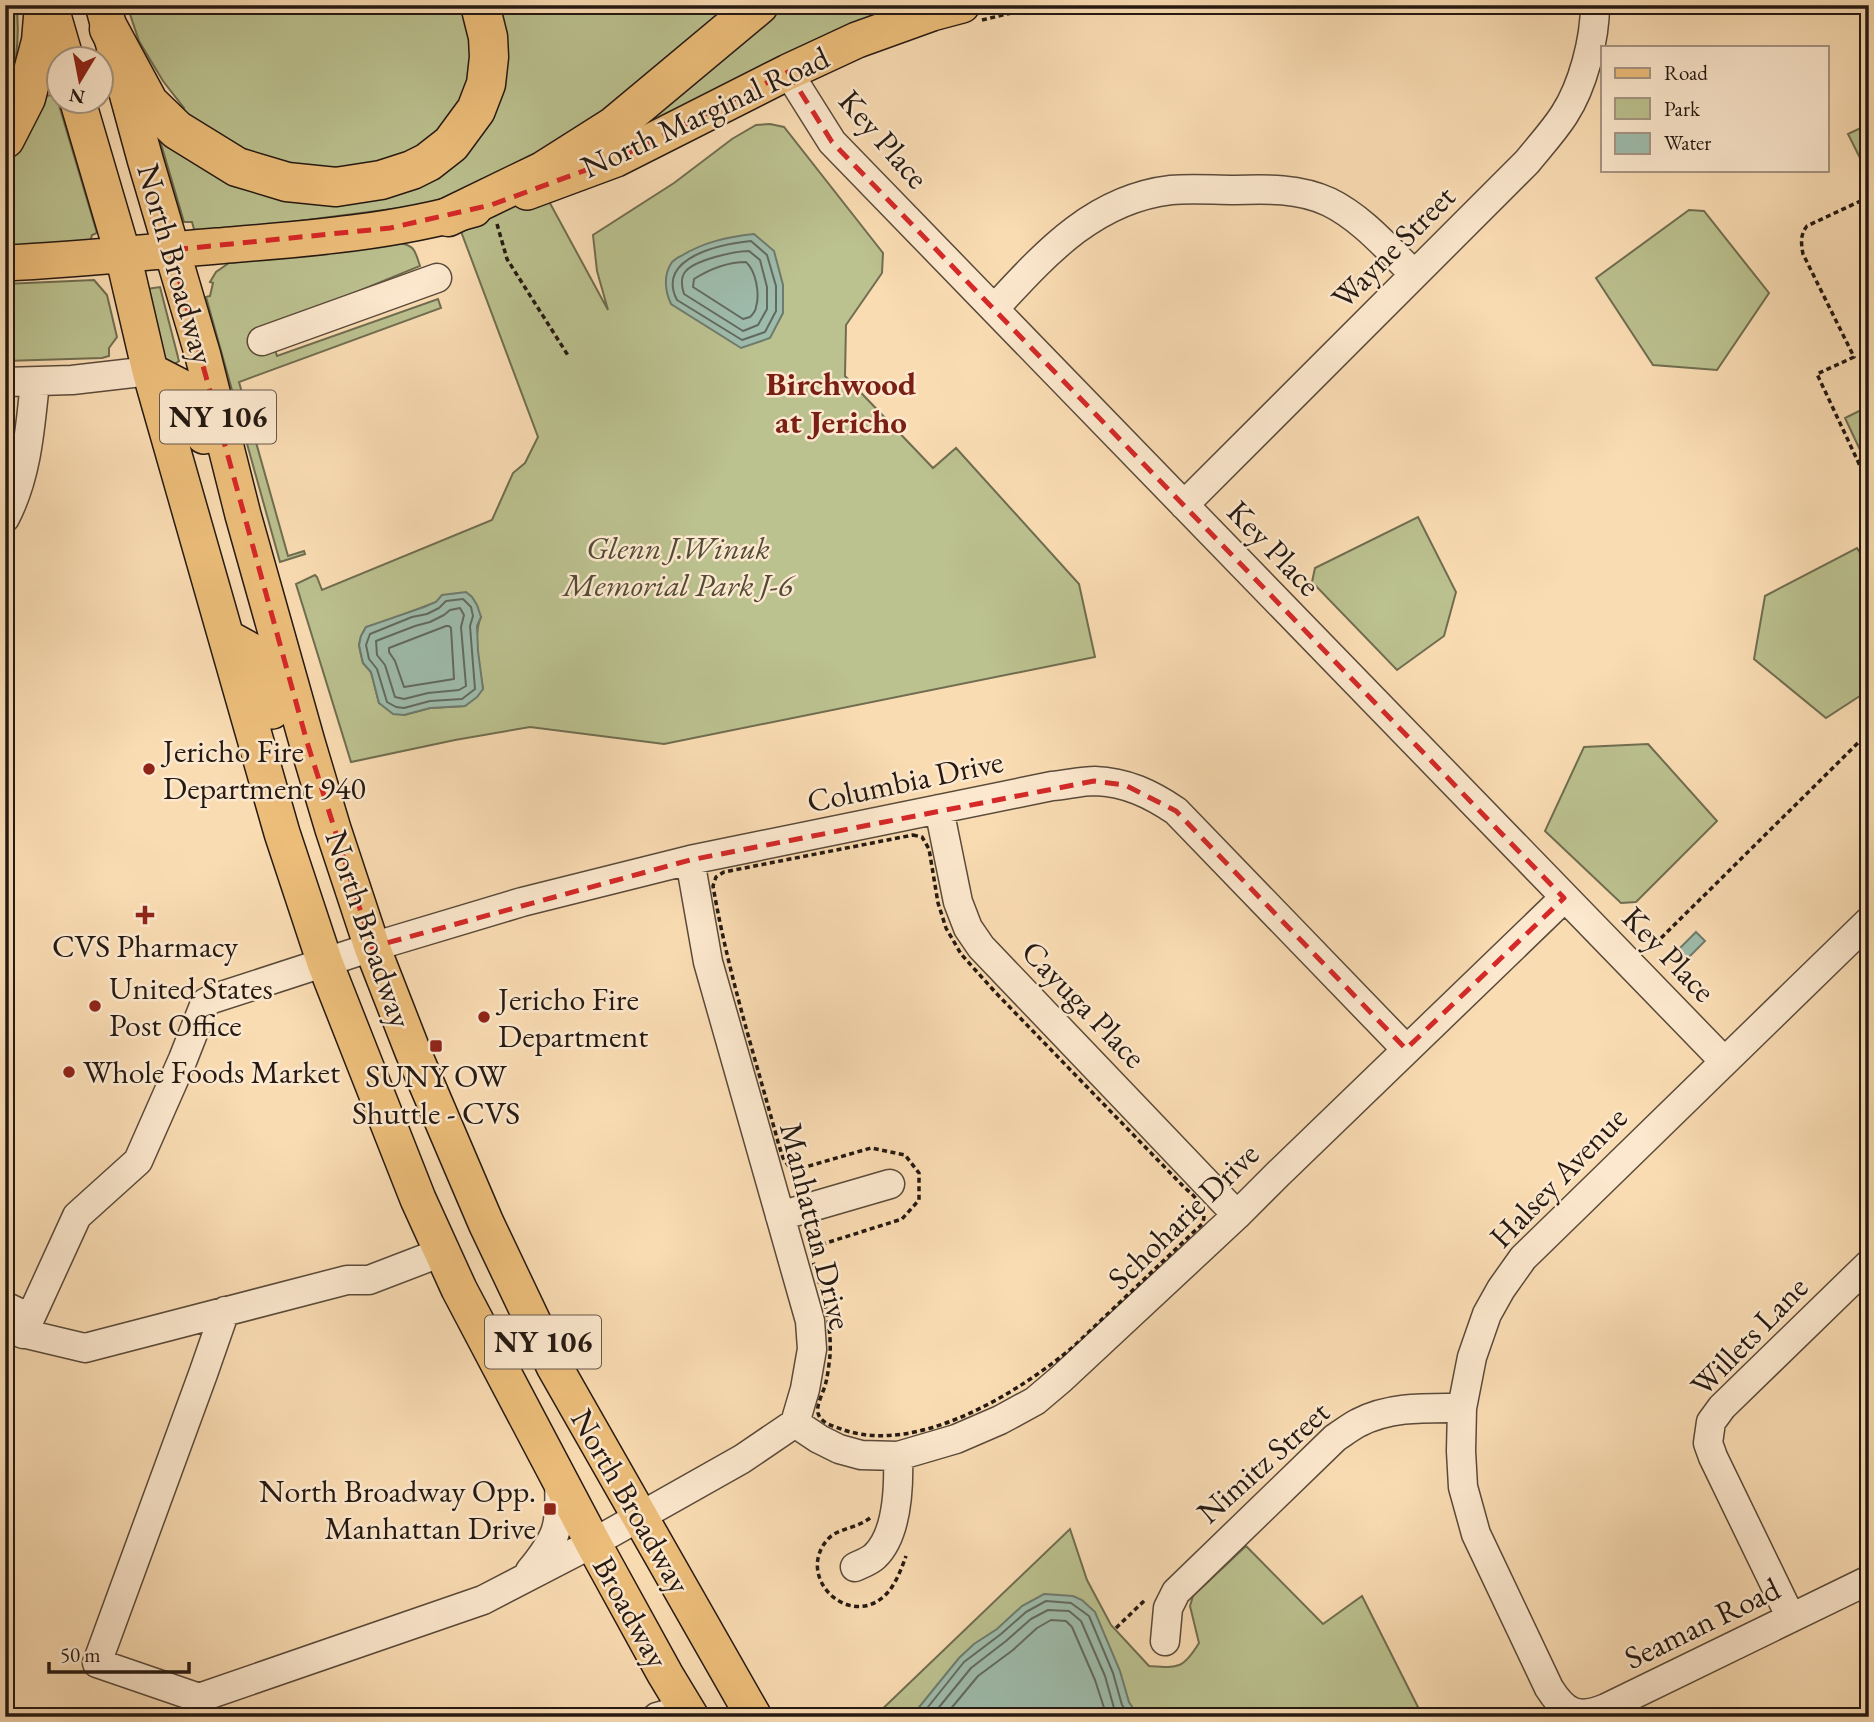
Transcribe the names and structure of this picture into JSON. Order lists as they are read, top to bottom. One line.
{"streets":{"main road":["North Marginal Road","North Broadway","NY 106","Broadway"],"street":["Key Place","Wayne Street","Columbia Drive","Cayuga Place","Halsey Avenue","Schoharie Drive","Manhattan Drive","Willets Lane","Nimitz Street","Seaman Road"]},"crossings":[["North Marginal Road","Key Place"],["North Marginal Road","North Broadway"],["Key Place","Wayne Street"],["Key Place","Halsey Avenue"],["Key Place","Schoharie Drive"],["North Broadway","Columbia Drive"],["North Broadway","Broadway"],["Columbia Drive","Cayuga Place"],["Columbia Drive","Schoharie Drive"],["Columbia Drive","Manhattan Drive"],["Cayuga Place","Schoharie Drive"],["Halsey Avenue","Nimitz Street"],["Halsey Avenue","Seaman Road"],["Schoharie Drive","Manhattan Drive"],["Willets Lane","Seaman Road"]],"districts":["Birchwood at Jericho"],"parks":["Glenn J.Winuk Memorial Park J-6"],"places":{"other":["Jericho Fire Department 940","United States Post Office","Jericho Fire Department","Whole Foods Market"],"health":["CVS Pharmacy"],"transit":["SUNY OW Shuttle - CVS","North Broadway Opp. Manhattan Drive"]},"legend":["Road","Park","Water"],"scale_bar":"50 m","north":"bottom"}
